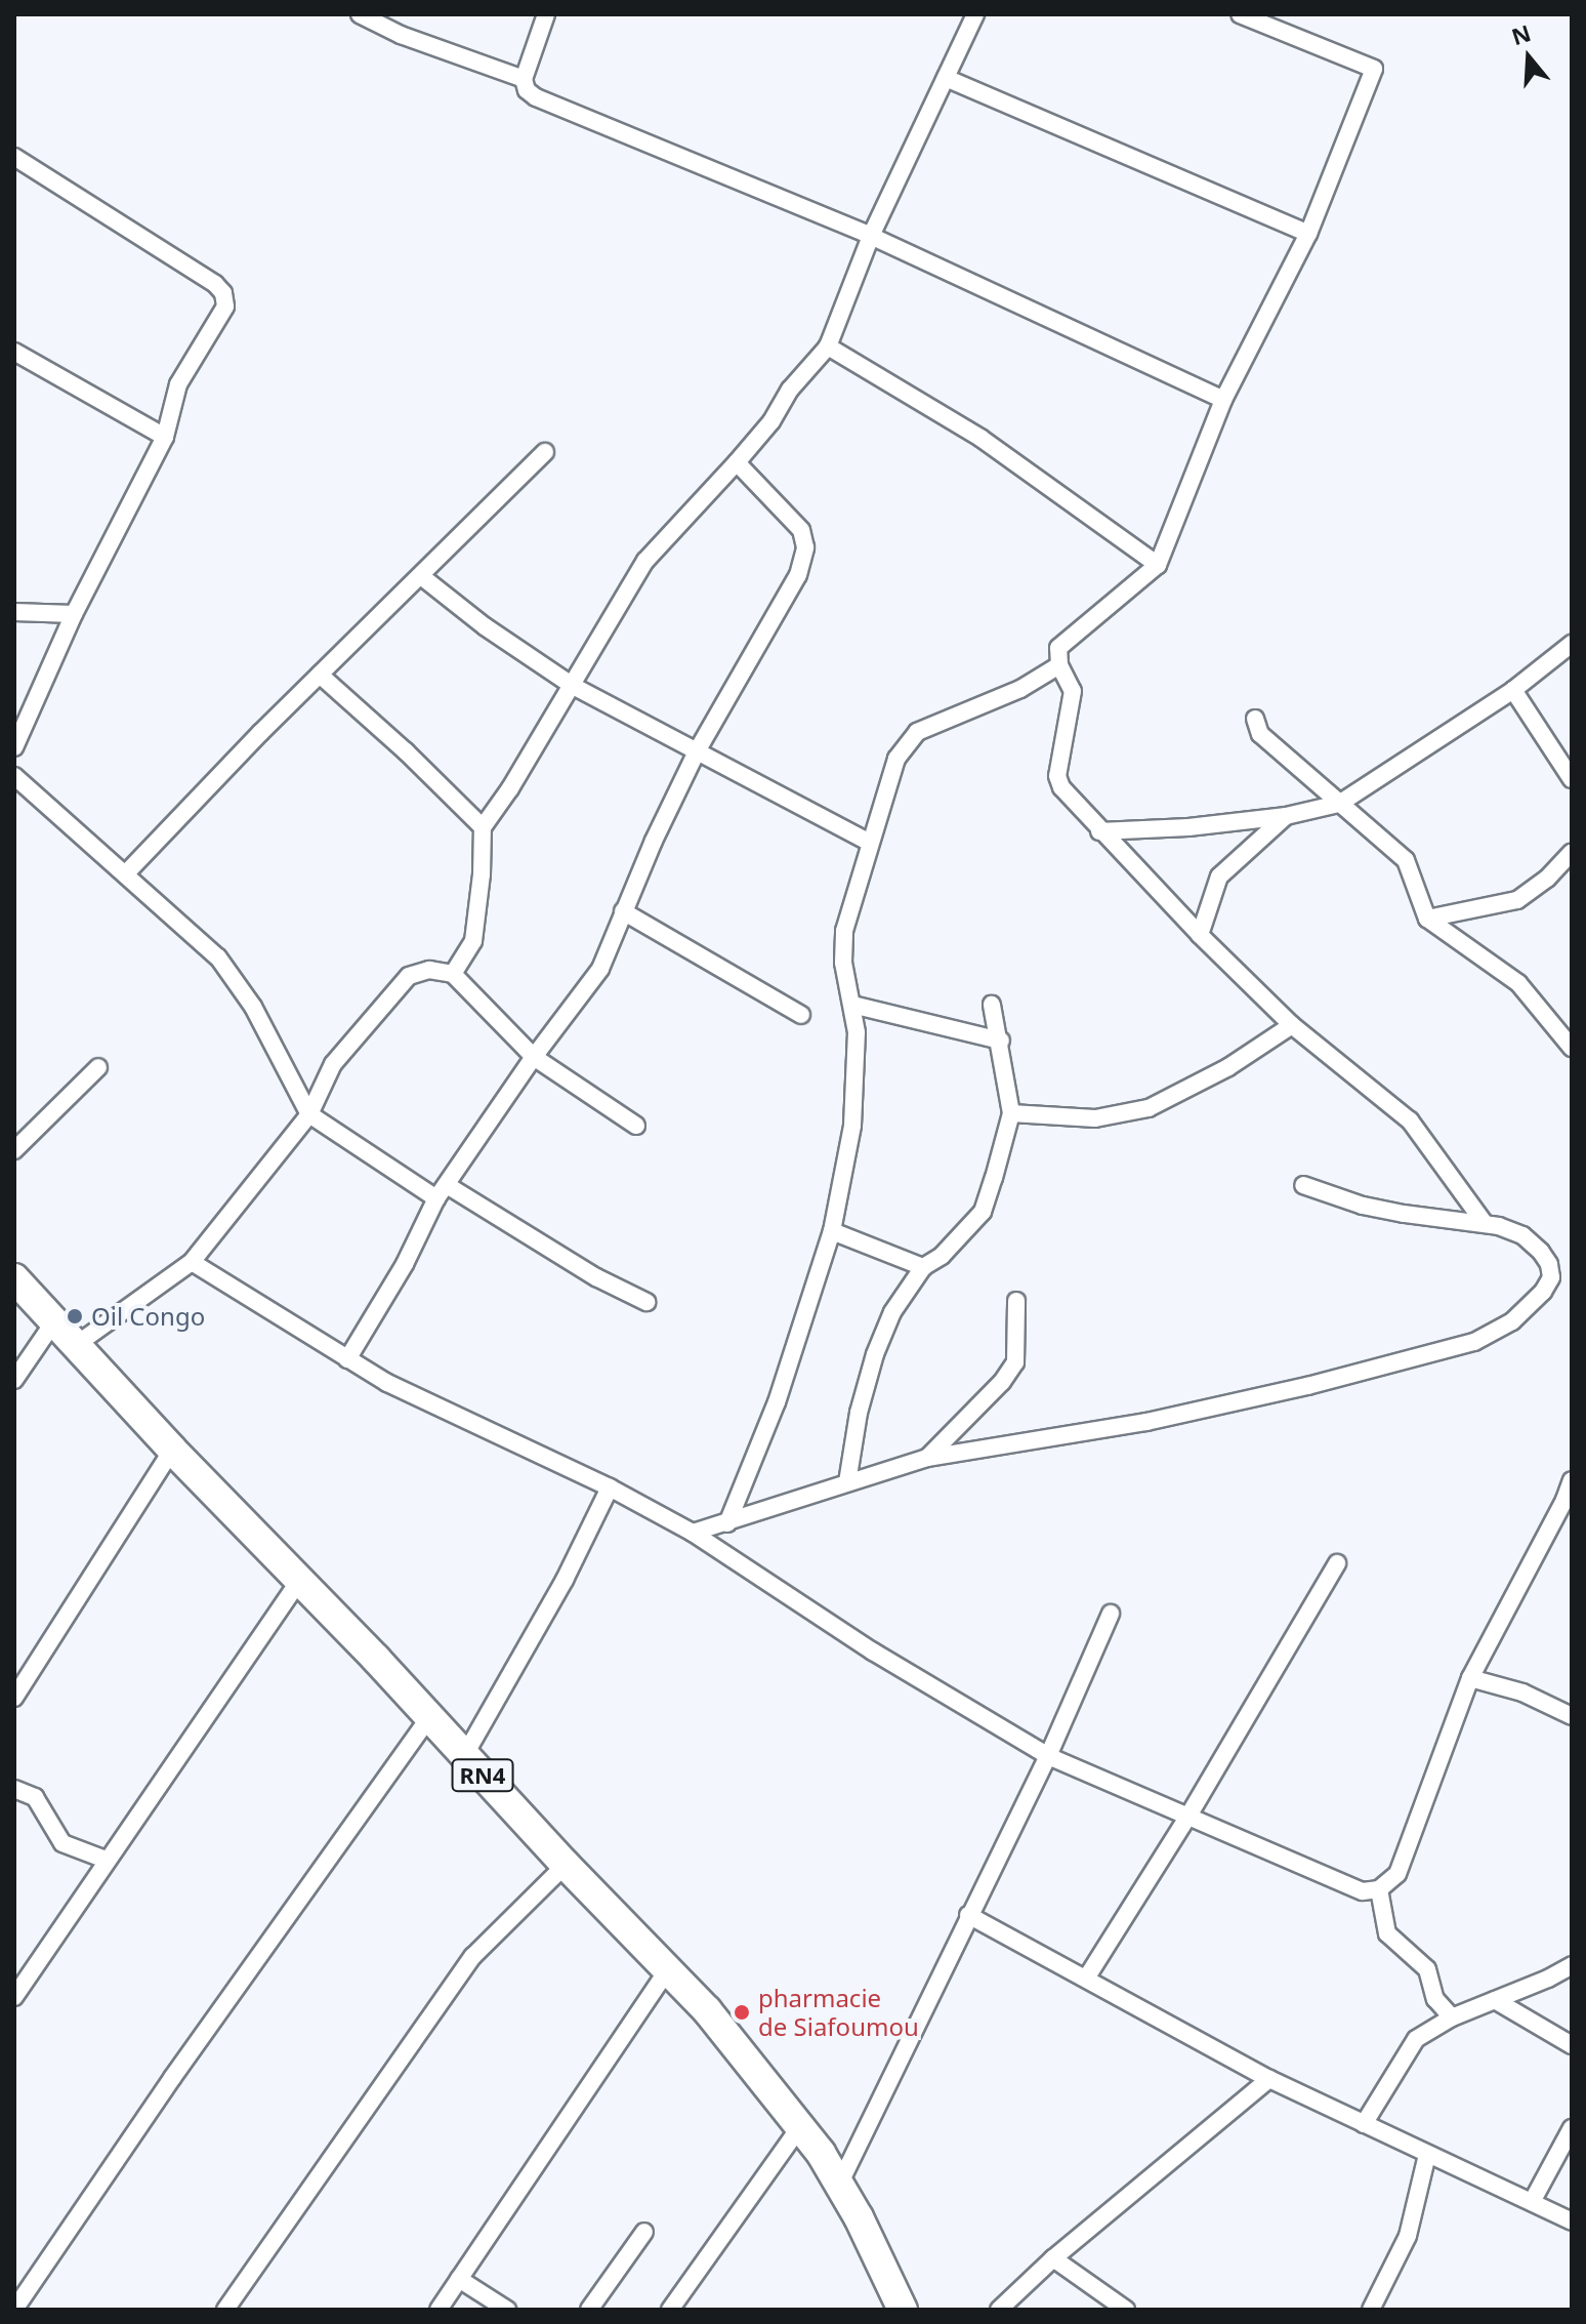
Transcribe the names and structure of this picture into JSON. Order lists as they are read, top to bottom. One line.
{"streets":{"highway":["RN4"]},"places":["Oil Congo","pharmacie de Siafoumou"],"north":"top"}
